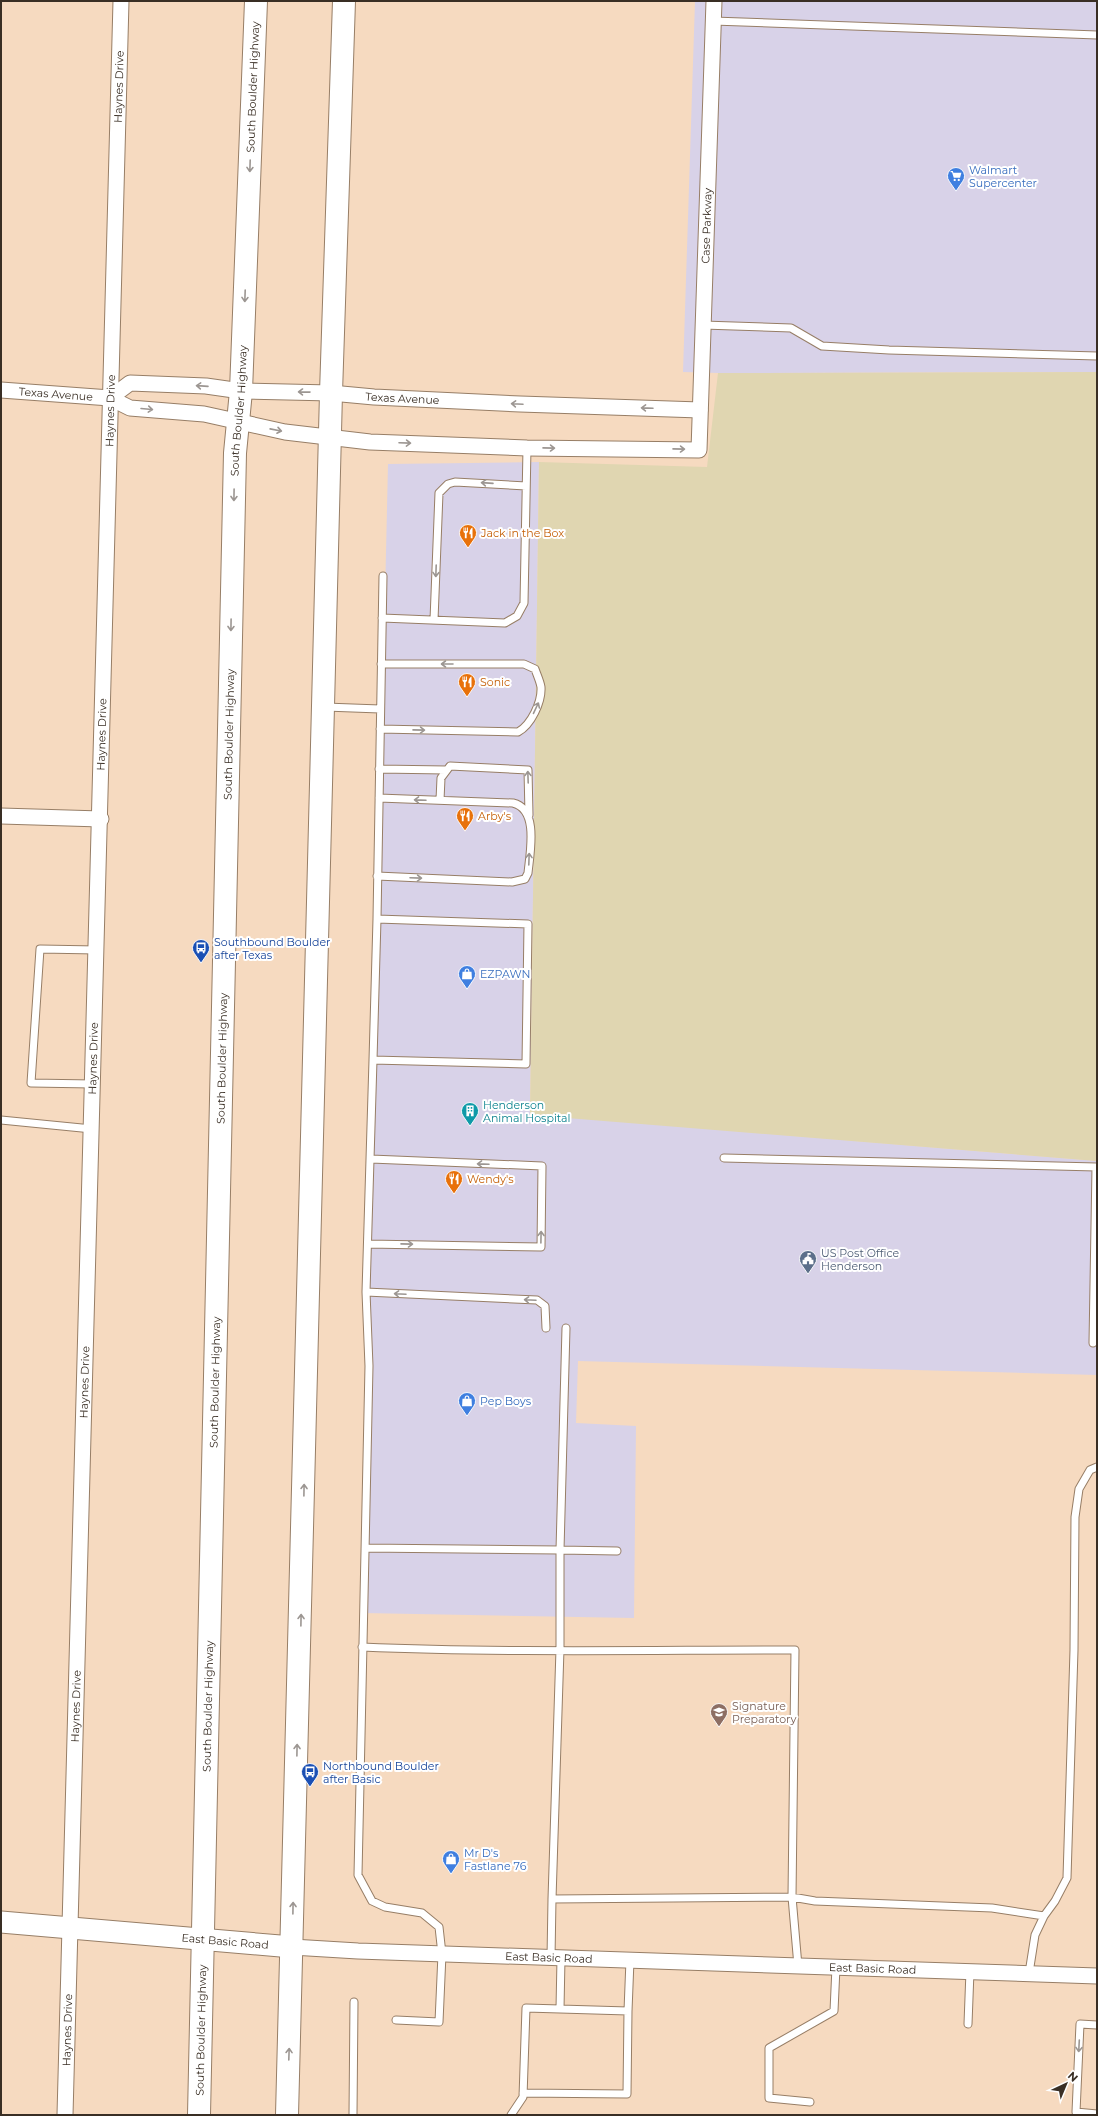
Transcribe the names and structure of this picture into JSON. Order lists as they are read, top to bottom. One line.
{"streets":{"main road":["South Boulder Highway"],"street":["Haynes Drive","Case Parkway","Texas Avenue","East Basic Road"]},"crossings":[["Haynes Drive","Texas Avenue"],["Haynes Drive","East Basic Road"],["South Boulder Highway","Texas Avenue"],["South Boulder Highway","East Basic Road"],["Case Parkway","Texas Avenue"]],"places":{"supermarket":["Walmart Supercenter"],"restaurant":["Jack in the Box","Sonic","Arby's","Wendy's"],"bus stop":["Southbound Boulder after Texas","Northbound Boulder after Basic"],"shop":["EZPAWN","Pep Boys","Mr D's Fastlane 76"],"building":["Henderson Animal Hospital"],"public building":["US Post Office Henderson"],"school or university":["Signature Preparatory"]},"north":"top right"}
